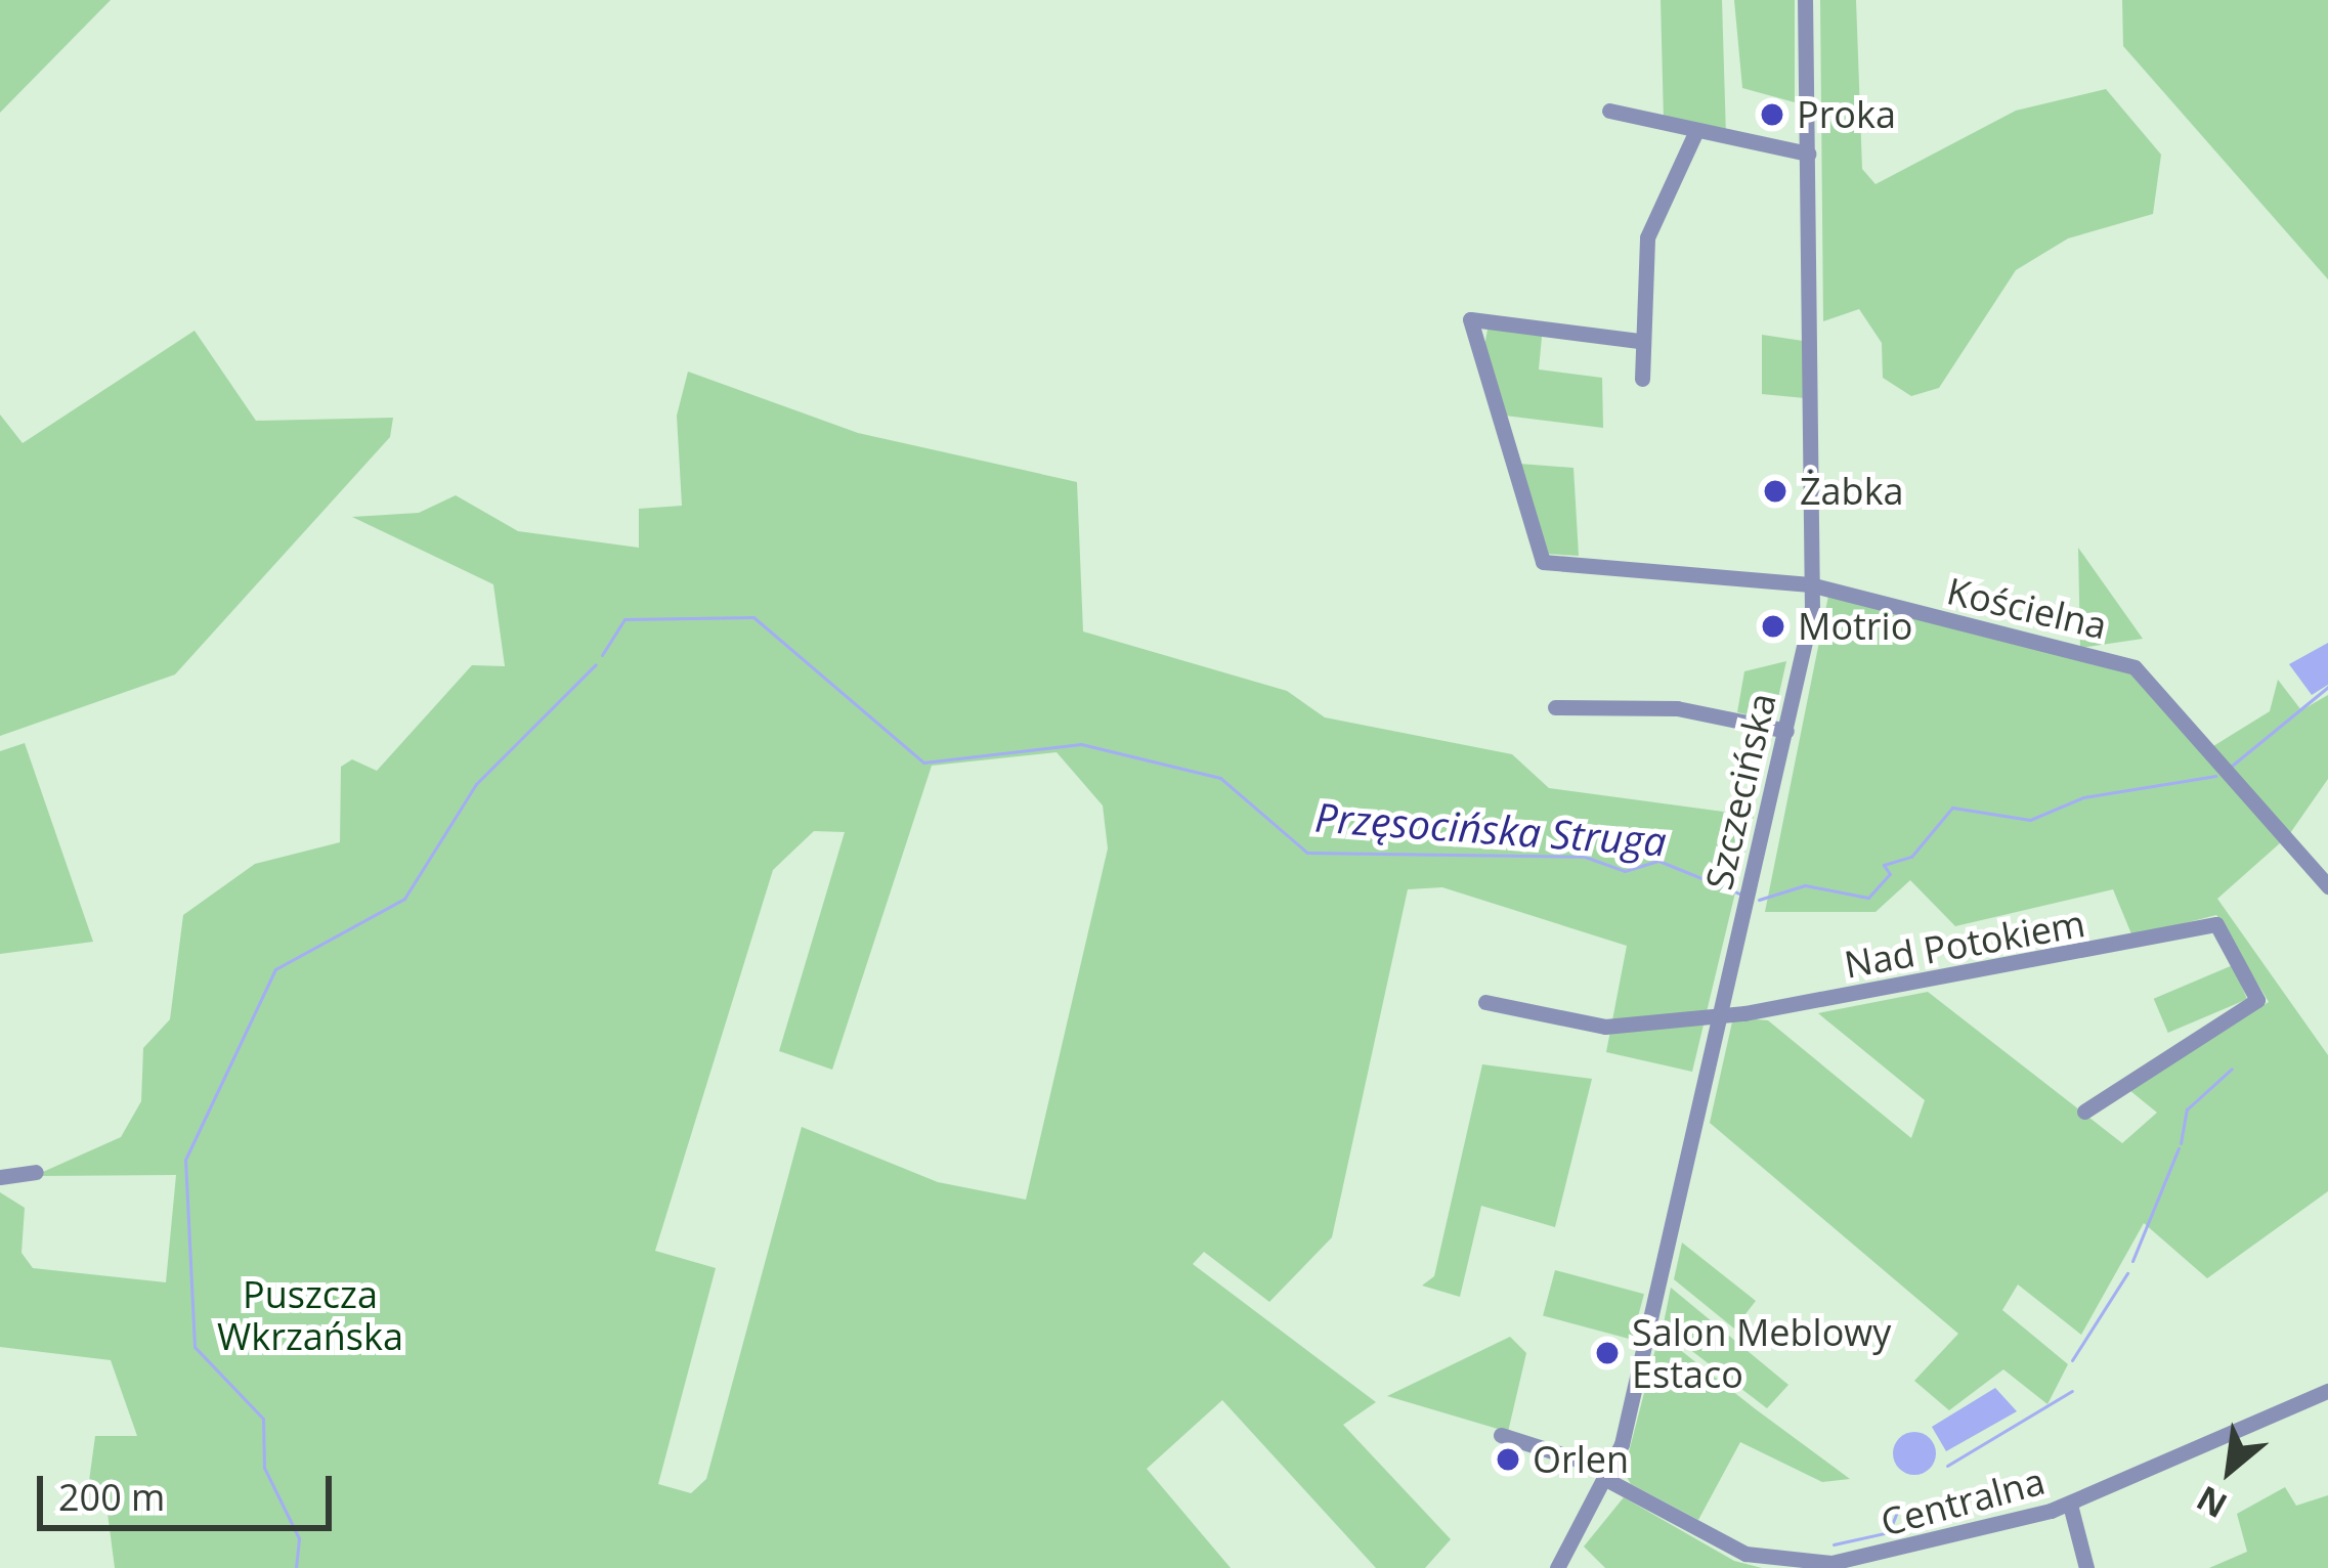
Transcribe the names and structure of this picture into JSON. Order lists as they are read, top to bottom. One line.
{"streets":{"street":["Kościelna","Szczecińska","Nad Potokiem","Centralna"]},"crossings":[["Kościelna","Szczecińska"],["Szczecińska","Nad Potokiem"],["Szczecińska","Centralna"]],"water":["Przęsocińska Struga"],"parks":["Puszcza Wkrzańska"],"places":["Proka","Żabka","Motrio","Salon Meblowy Estaco","Orlen"],"scale_bar":"200 m","north":"bottom left"}
